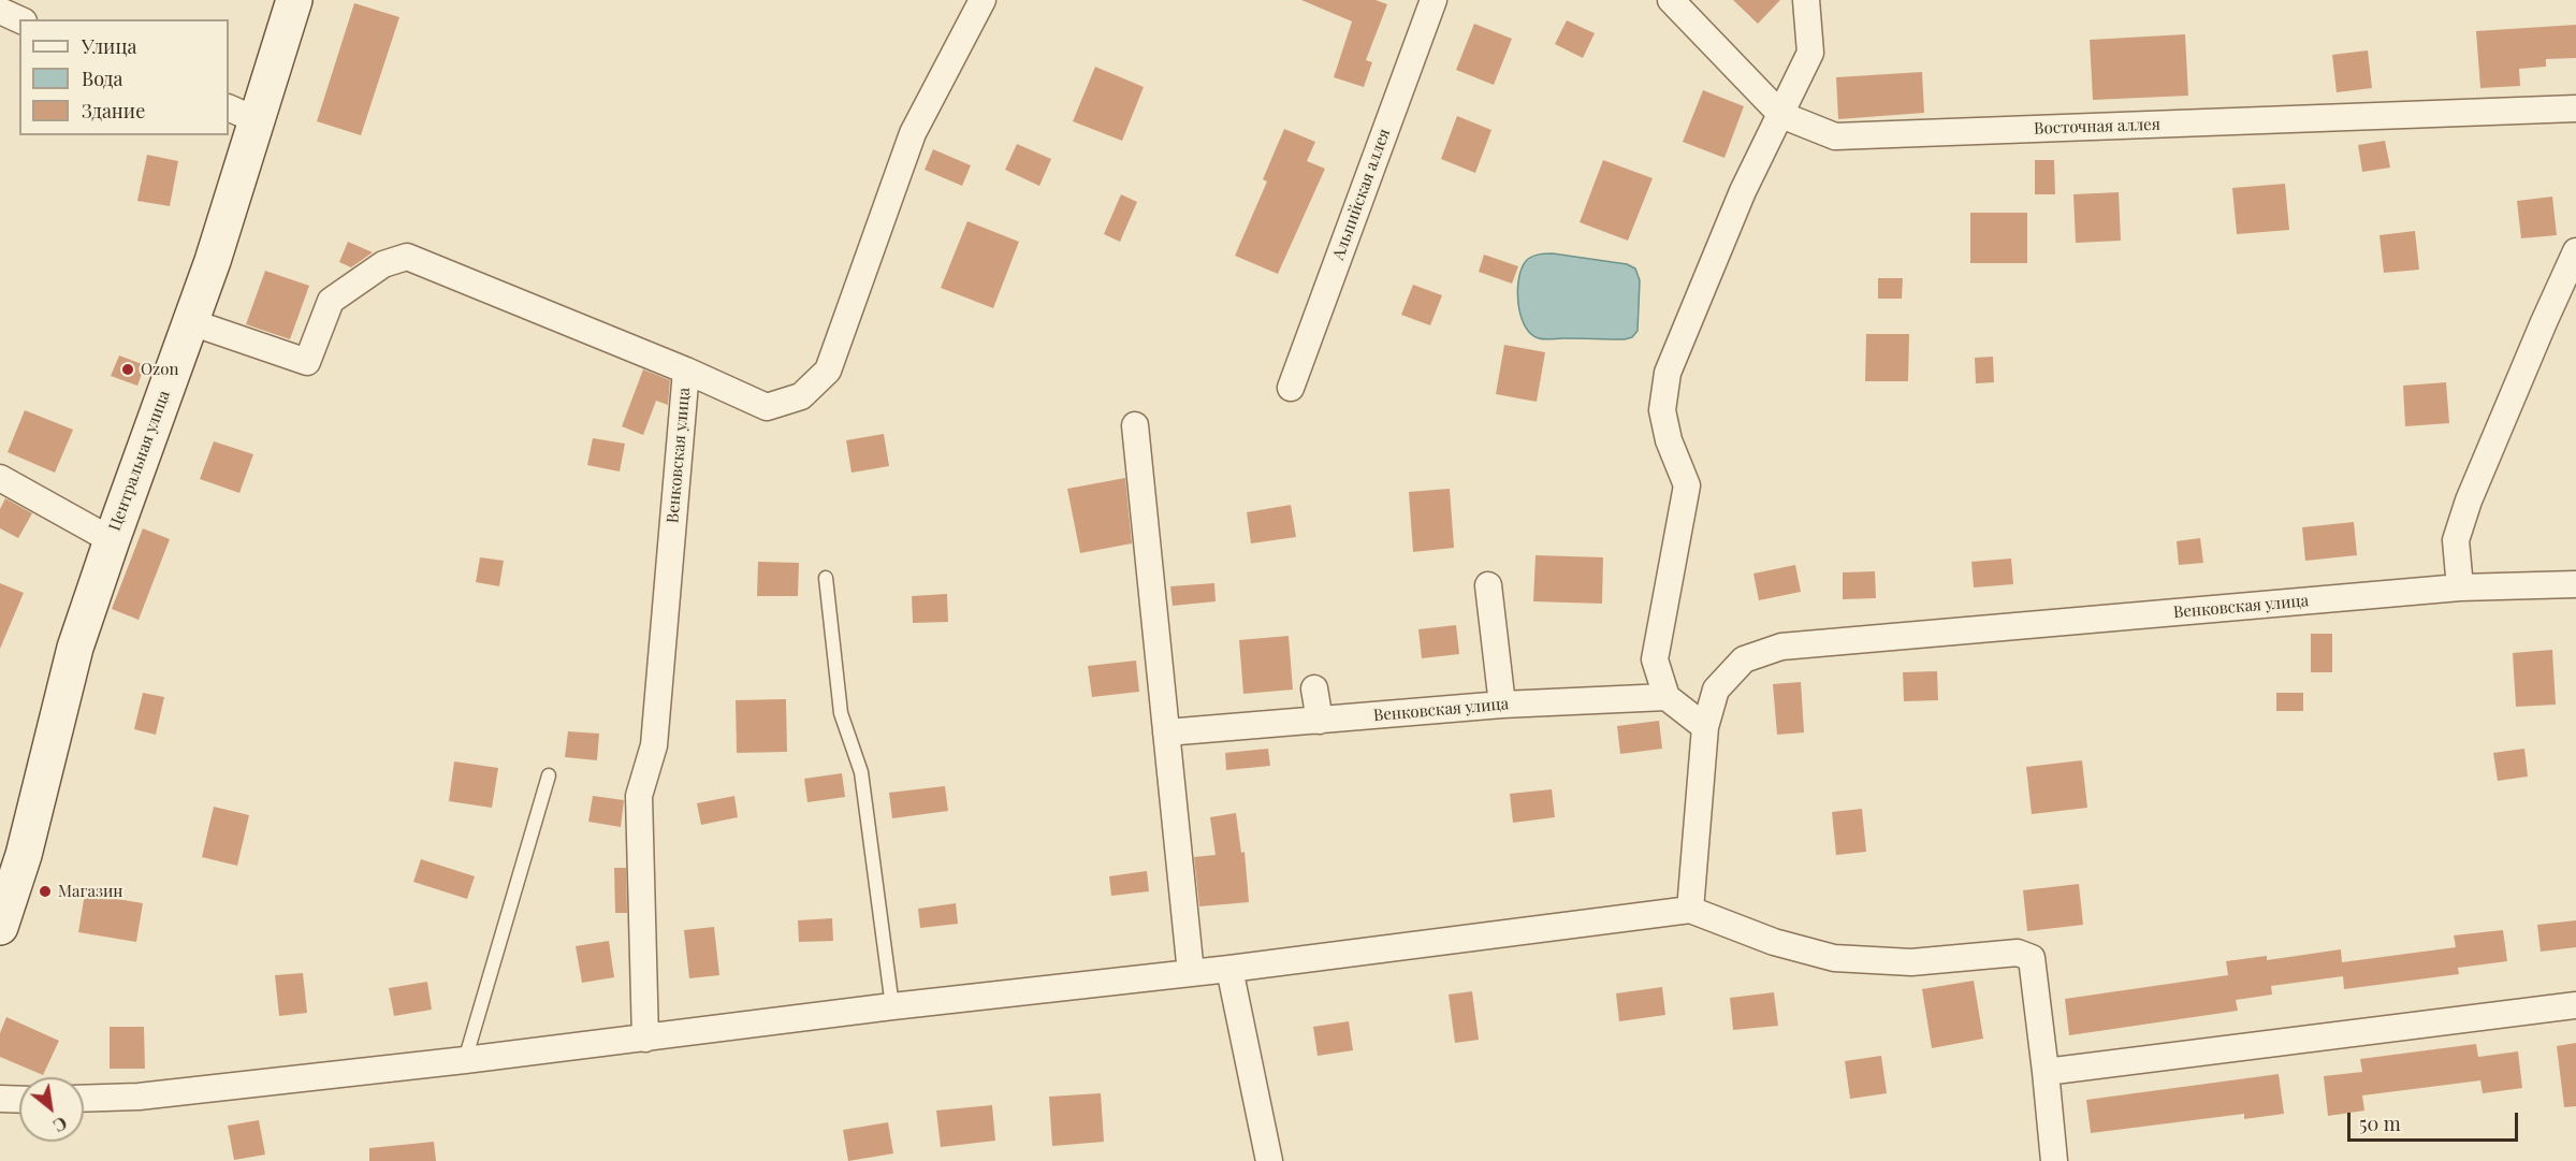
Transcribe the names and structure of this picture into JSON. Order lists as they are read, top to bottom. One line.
{"streets":{"main road":["Центральная улица"],"street":["Восточная аллея","Альпийская аллея","Венковская улица"]},"crossings":[["Венковская улица","Центральная улица"]],"places":["Ozon","Магазин"],"legend":["Улица","Вода","Здание"],"scale_bar":"50 m","north":"bottom right"}
